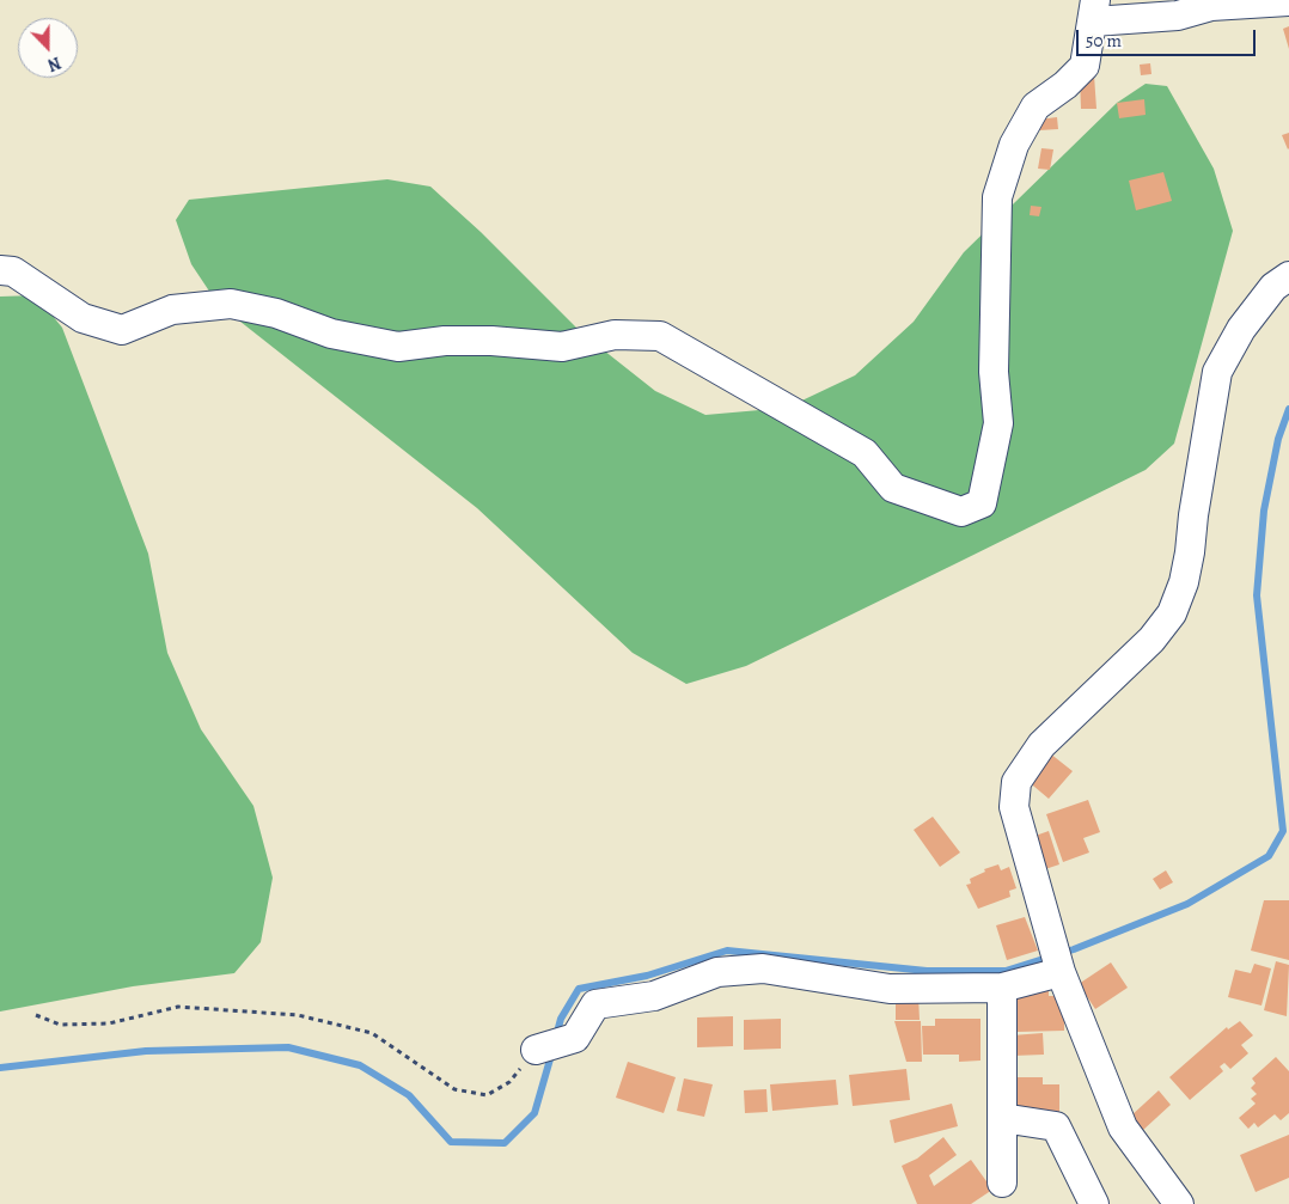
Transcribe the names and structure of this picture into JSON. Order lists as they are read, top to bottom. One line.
{"scale_bar":"50 m","north":"bottom"}
